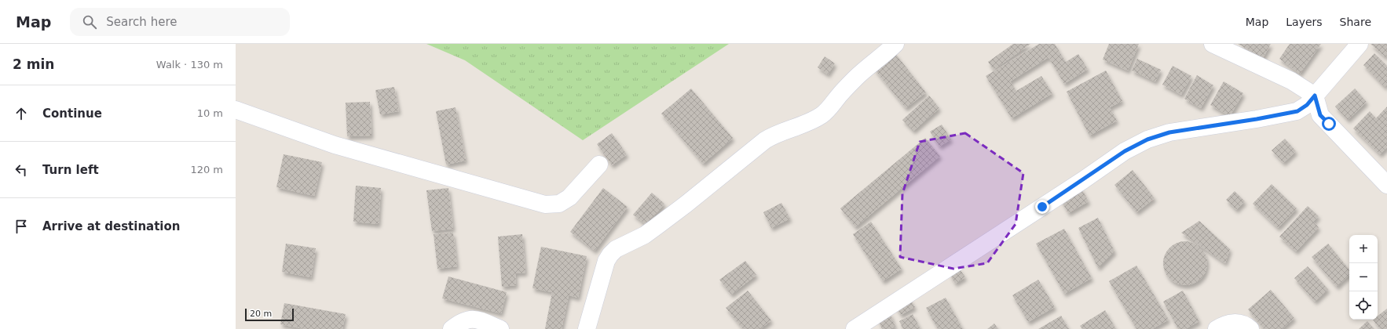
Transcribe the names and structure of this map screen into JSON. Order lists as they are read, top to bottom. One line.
{"scale_bar":"20 m","page":{"header":"Map","search":"Search here","nav":["Map","Layers","Share"],"heading":["2 min","Walk · 130 m"],"list":[["Continue","10 m"],["Turn left","120 m"],"Arrive at destination"],"map_buttons":["+","−"],"scale":"20 m"}}
